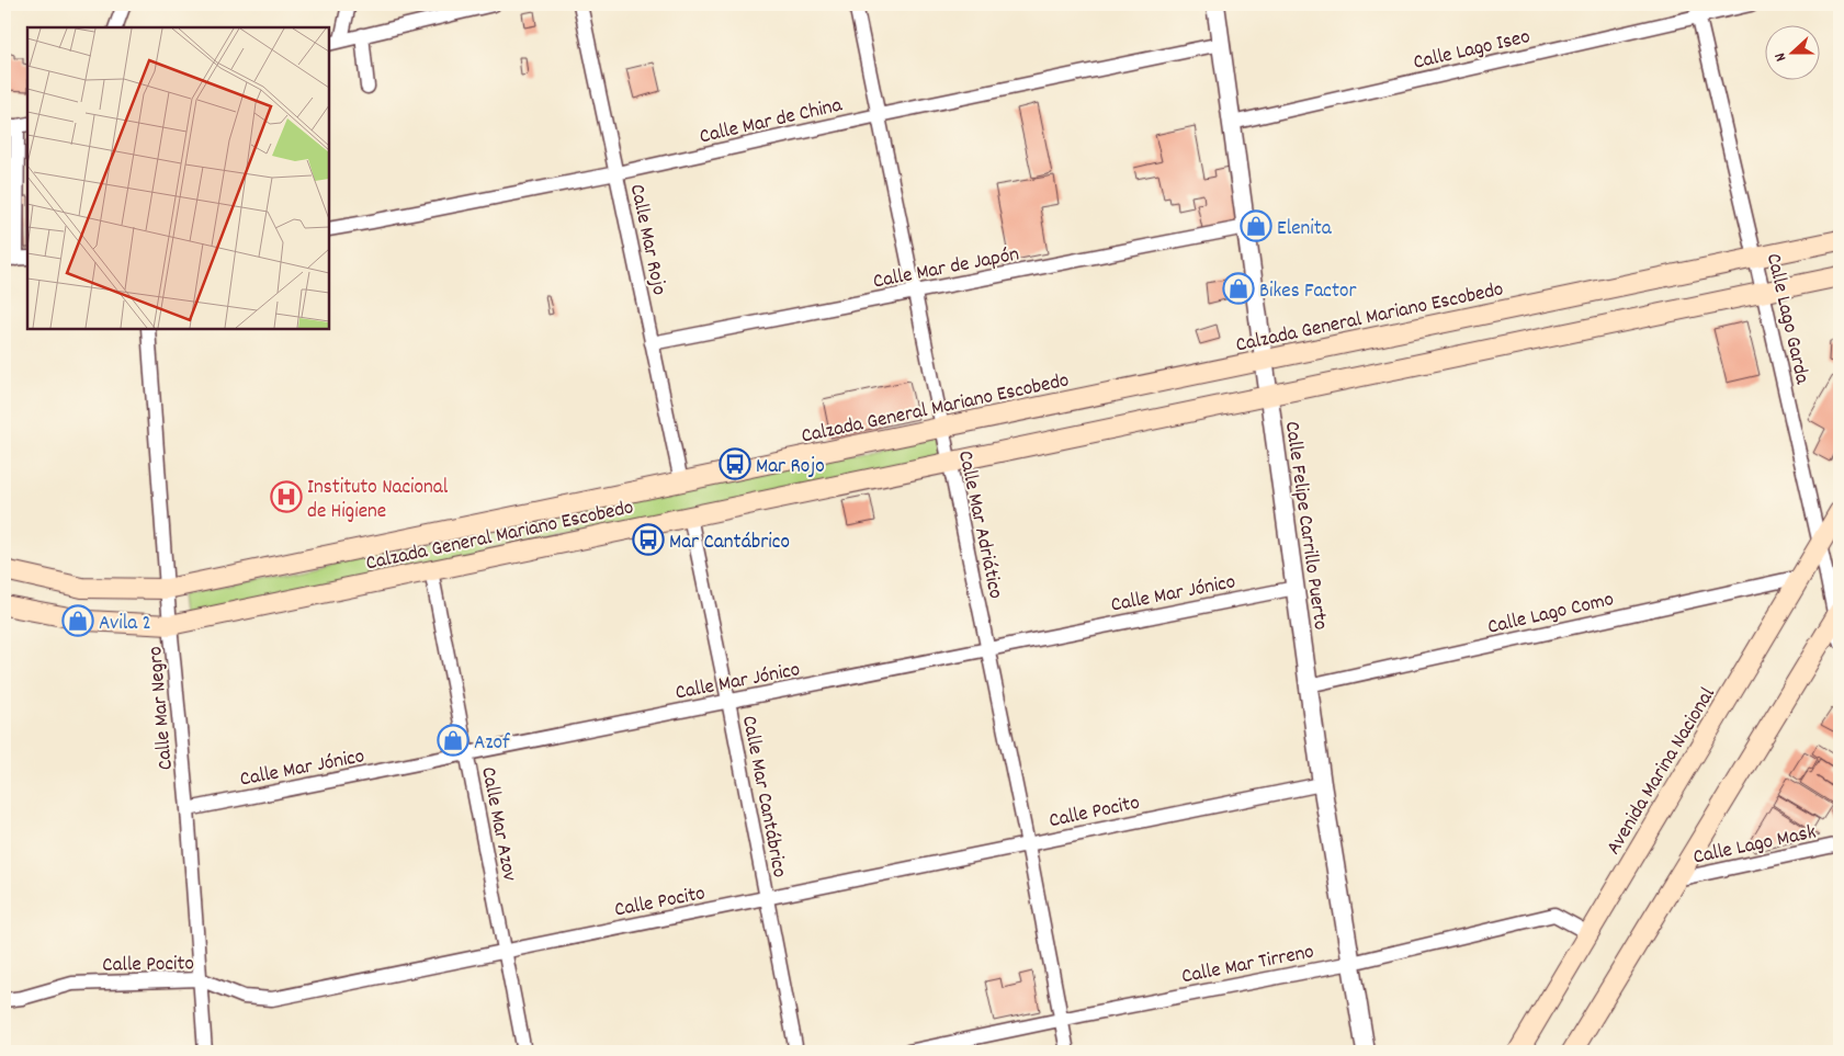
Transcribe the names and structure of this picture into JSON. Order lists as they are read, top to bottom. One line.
{"streets":{"main road":["Calzada General Mariano Escobedo","Avenida Marina Nacional"],"street":["Calle Lago Iseo","Calle Mar de China","Calle Mar Rojo","Calle Mar de Japón","Calle Lago Garda","Calle Mar Adriático","Calle Felipe Carrillo Puerto","Calle Mar Jónico","Calle Lago Como","Calle Mar Negro","Calle Mar Cantábrico","Calle Pocito","Calle Mar Azov","Calle Lago Mask","Calle Mar Tirreno"]},"crossings":[["Calle Lago Iseo","Calle Lago Garda"],["Calle Lago Iseo","Calle Felipe Carrillo Puerto"],["Calle Mar de China","Calle Mar Rojo"],["Calle Mar de China","Calle Mar Adriático"],["Calle Mar de China","Calle Felipe Carrillo Puerto"],["Calle Mar Rojo","Calle Mar de Japón"],["Calle Mar Rojo","Calzada General Mariano Escobedo"],["Calle Mar de Japón","Calle Mar Adriático"],["Calle Mar de Japón","Calle Felipe Carrillo Puerto"],["Calzada General Mariano Escobedo","Calle Lago Garda"],["Calzada General Mariano Escobedo","Calle Mar Adriático"],["Calzada General Mariano Escobedo","Calle Felipe Carrillo Puerto"],["Calzada General Mariano Escobedo","Calle Mar Negro"],["Calzada General Mariano Escobedo","Calle Mar Cantábrico"],["Calzada General Mariano Escobedo","Calle Mar Azov"],["Calle Lago Garda","Avenida Marina Nacional"],["Calle Mar Adriático","Calle Mar Jónico"],["Calle Mar Adriático","Calle Pocito"],["Calle Mar Adriático","Calle Mar Tirreno"],["Calle Felipe Carrillo Puerto","Calle Mar Jónico"],["Calle Felipe Carrillo Puerto","Calle Lago Como"],["Calle Felipe Carrillo Puerto","Calle Pocito"],["Calle Felipe Carrillo Puerto","Calle Mar Tirreno"],["Calle Mar Jónico","Calle Mar Negro"],["Calle Mar Jónico","Calle Mar Cantábrico"],["Calle Mar Jónico","Calle Mar Azov"],["Calle Lago Como","Avenida Marina Nacional"],["Calle Mar Negro","Calle Pocito"],["Avenida Marina Nacional","Calle Mar Tirreno"],["Calle Mar Cantábrico","Calle Pocito"],["Calle Pocito","Calle Mar Azov"]],"places":{"shop":["Elenita","Bikes Factor","Avila 2","Azof"],"bus stop":["Mar Rojo","Mar Cantábrico"],"hospital":["Instituto Nacional de Higiene"]},"north":"left"}
